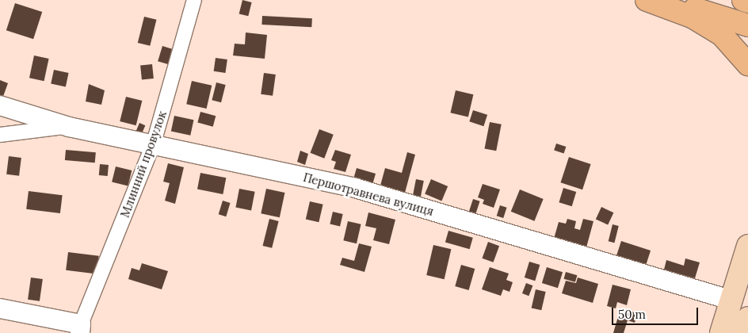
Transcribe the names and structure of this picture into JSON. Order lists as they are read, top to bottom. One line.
{"streets":{"street":["Млинний провулок","Першотравнева вулиця"]},"crossings":[["Млинний провулок","Першотравнева вулиця"]],"scale_bar":"50 m"}
